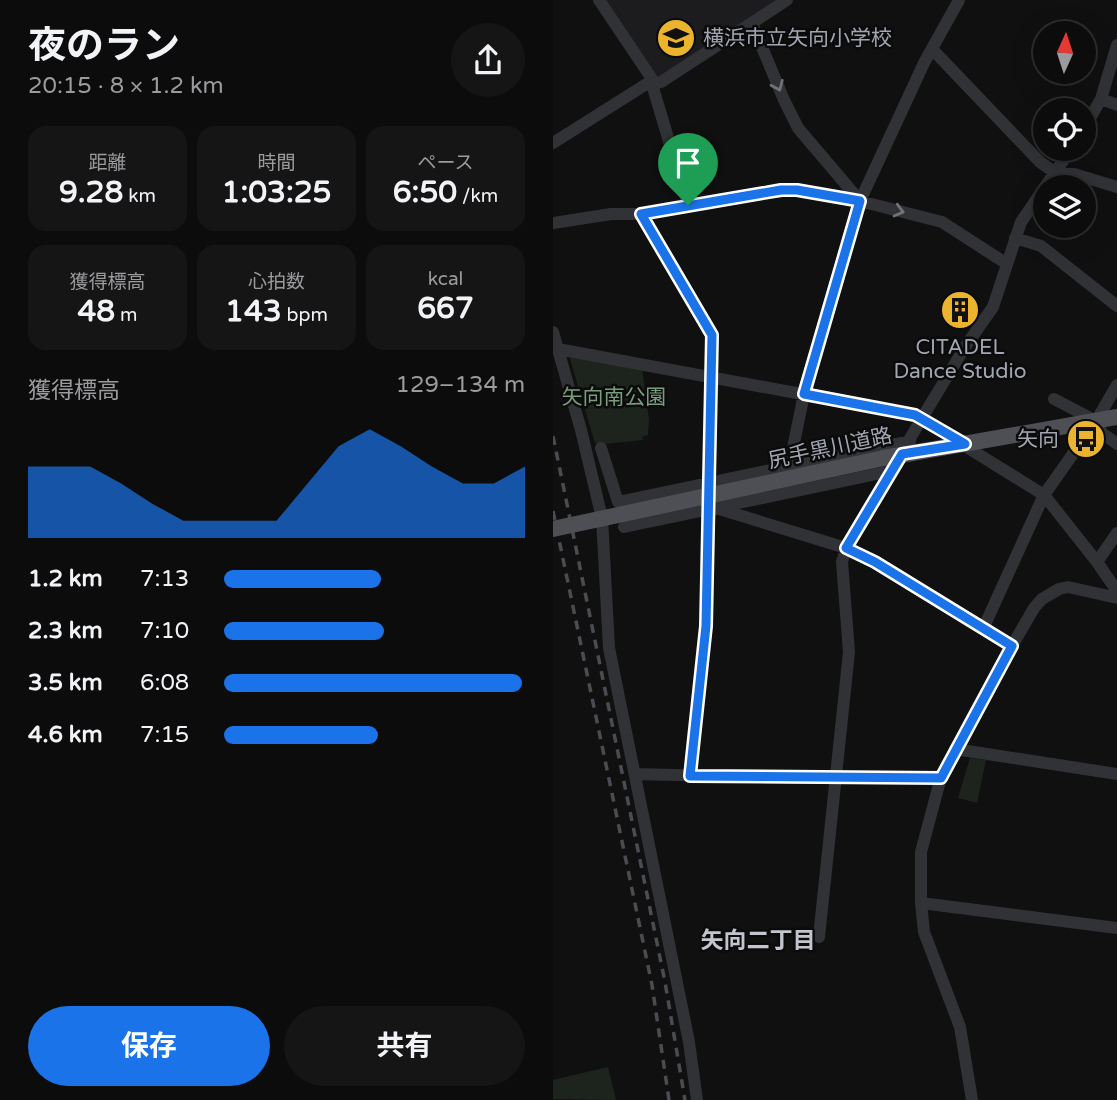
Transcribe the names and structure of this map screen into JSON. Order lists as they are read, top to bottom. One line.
{"streets":{"main road":["尻手黒川道路"]},"districts":["矢向二丁目"],"parks":["矢向南公園"],"places":{"school or university":["横浜市立矢向小学校"],"building":["CITADEL Dance Studio"],"bus stop":["矢向"]},"north":"top","page":{"heading":["夜のラン","20:15 · 8 × 1.2 km"],"stats":[["距離","9.28 km"],["時間","1:03:25"],["ペース","6:50 /km"],["獲得標高","48 m"],["心拍数","143 bpm"],["kcal","667"]],"chart":["獲得標高","129–134 m"],"list":[{"name":"1.2 km","note":"7:13"},{"name":"2.3 km","note":"7:10"},{"name":"3.5 km","note":"6:08"},{"name":"4.6 km","note":"7:15"}],"buttons":["保存","共有"]}}
